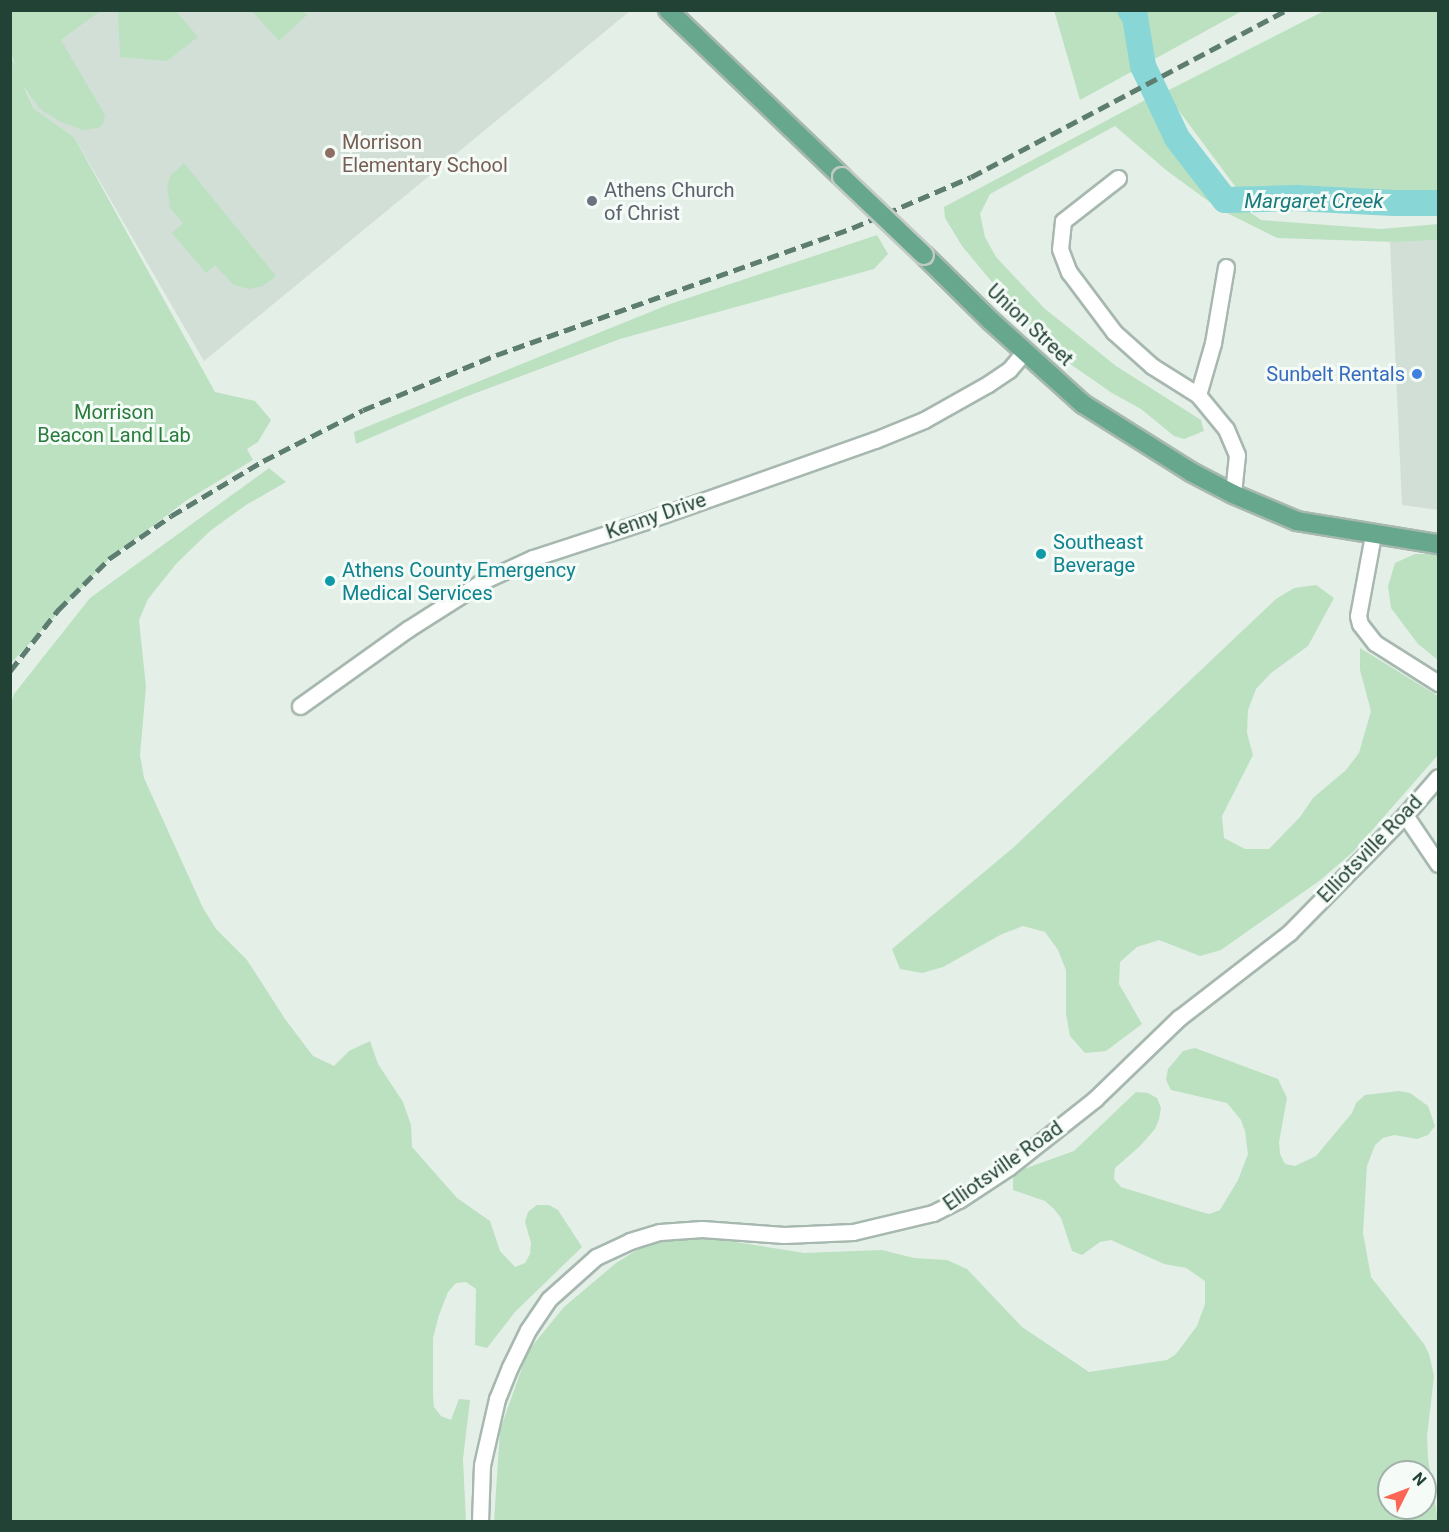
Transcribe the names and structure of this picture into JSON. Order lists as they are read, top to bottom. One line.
{"streets":{"main road":["Union Street"],"street":["Kenny Drive","Elliotsville Road"]},"crossings":[["Union Street","Kenny Drive"]],"water":["Margaret Creek"],"parks":["Morrison Beacon Land Lab"],"places":["Morrison Elementary School","Athens Church of Christ","Sunbelt Rentals","Southeast Beverage","Athens County Emergency Medical Services"],"north":"top right"}
